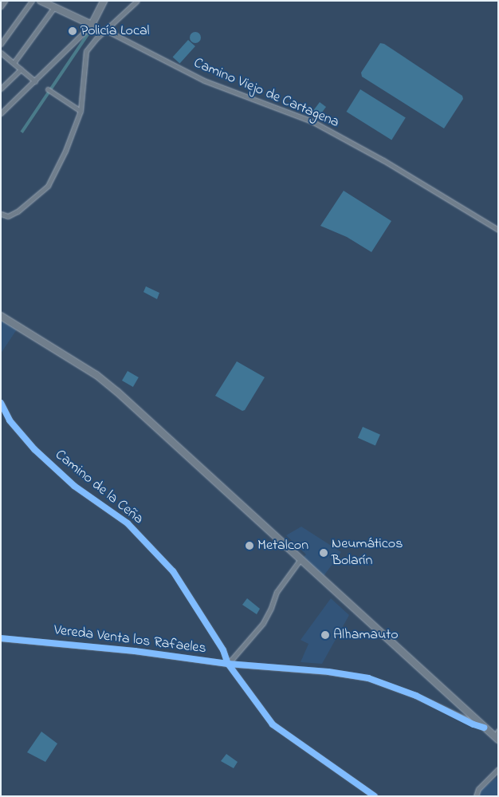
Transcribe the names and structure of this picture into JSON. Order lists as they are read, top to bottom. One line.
{"streets":{"street":["Camino Viejo de Cartagena","Camino de la Ceña","Vereda Venta los Rafaeles"]},"crossings":[["Camino de la Ceña","Vereda Venta los Rafaeles"]],"places":["Policía Local","Metalcon","Neumáticos Bolarín","Alhamauto"]}
